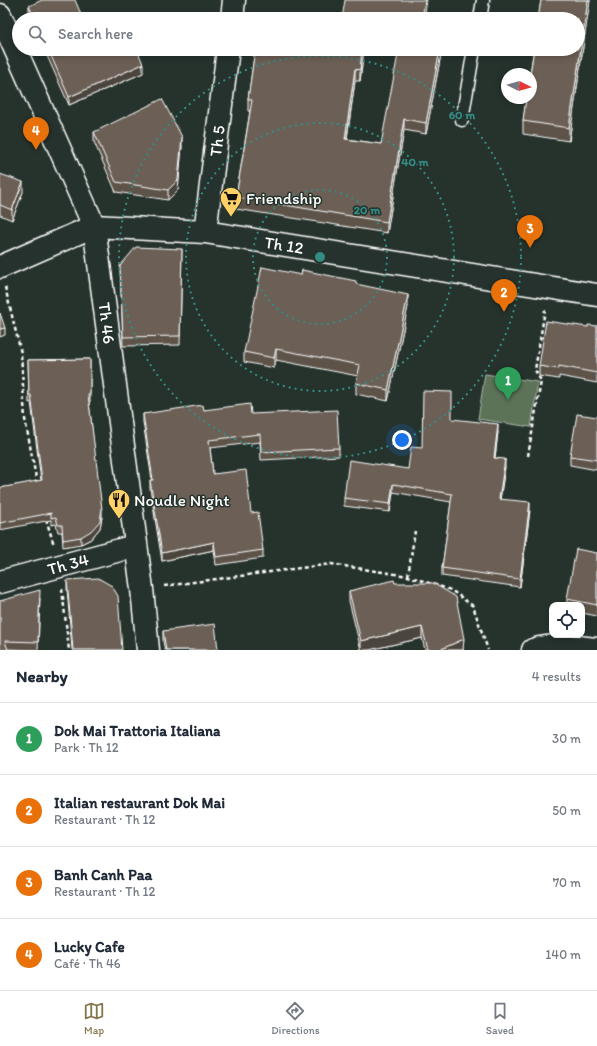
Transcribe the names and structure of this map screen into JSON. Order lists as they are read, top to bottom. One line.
{"streets":{"street":["Th 5","Th 12","Th 46","Th 34"]},"crossings":[["Th 5","Th 12"],["Th 12","Th 46"],["Th 46","Th 34"]],"places":{"supermarket":["Friendship"],"restaurant":["Noudle Night"]},"north":"right","page":{"search":"Search here","pins":["4","3","2","1"],"heading":["Nearby","4 results"],"list":[{"mark":"1","name":"Dok Mai Trattoria Italiana","note":"Park · Th 12","value":"30 m"},{"mark":"2","name":"Italian restaurant Dok Mai","note":"Restaurant · Th 12","value":"50 m"},{"mark":"3","name":"Banh Canh Paa","note":"Restaurant · Th 12","value":"70 m"},{"mark":"4","name":"Lucky Cafe","note":"Café · Th 46","value":"140 m"}],"nav":["Map","Directions","Saved"]},"rings":["60 m","40 m","20 m"]}
